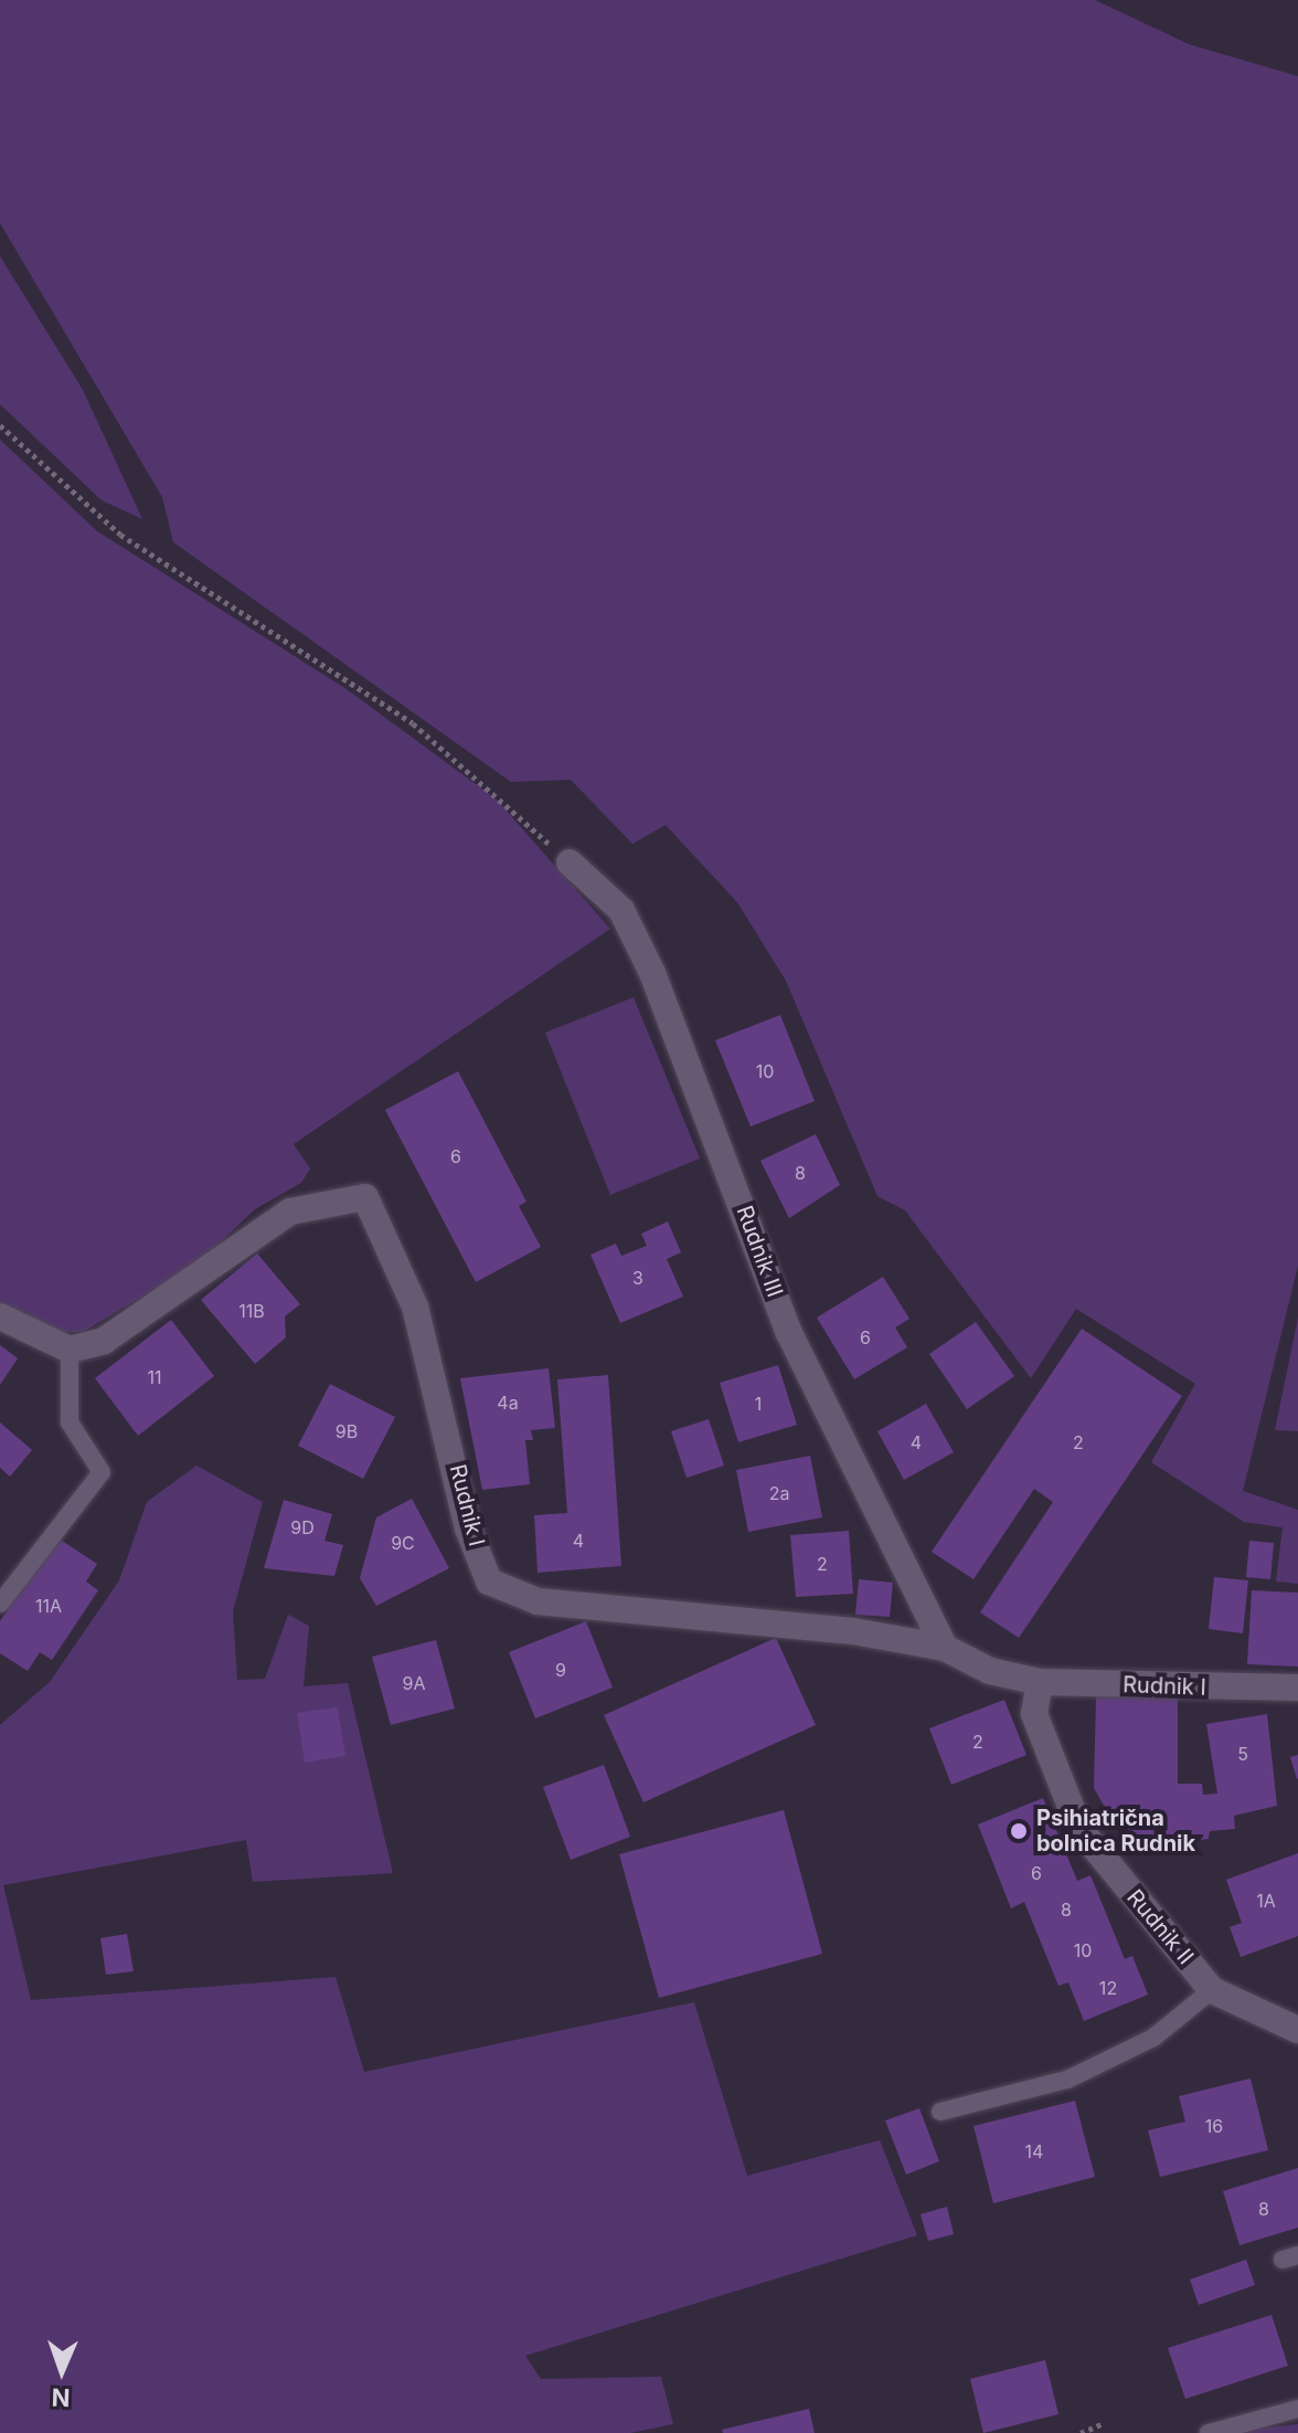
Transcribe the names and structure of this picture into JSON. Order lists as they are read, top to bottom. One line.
{"streets":{"street":["Rudnik III","Rudnik I","Rudnik II"]},"crossings":[["Rudnik III","Rudnik I"],["Rudnik I","Rudnik II"]],"places":["Psihiatrična bolnica Rudnik"],"house_numbers":["10","6","8","3","11B","6","11","4a","1","9B","4","2","2a","9D","4","9C","2","11A","9","9A","2","5","6","1A","8","10","12","16","14","8"],"north":"bottom"}
